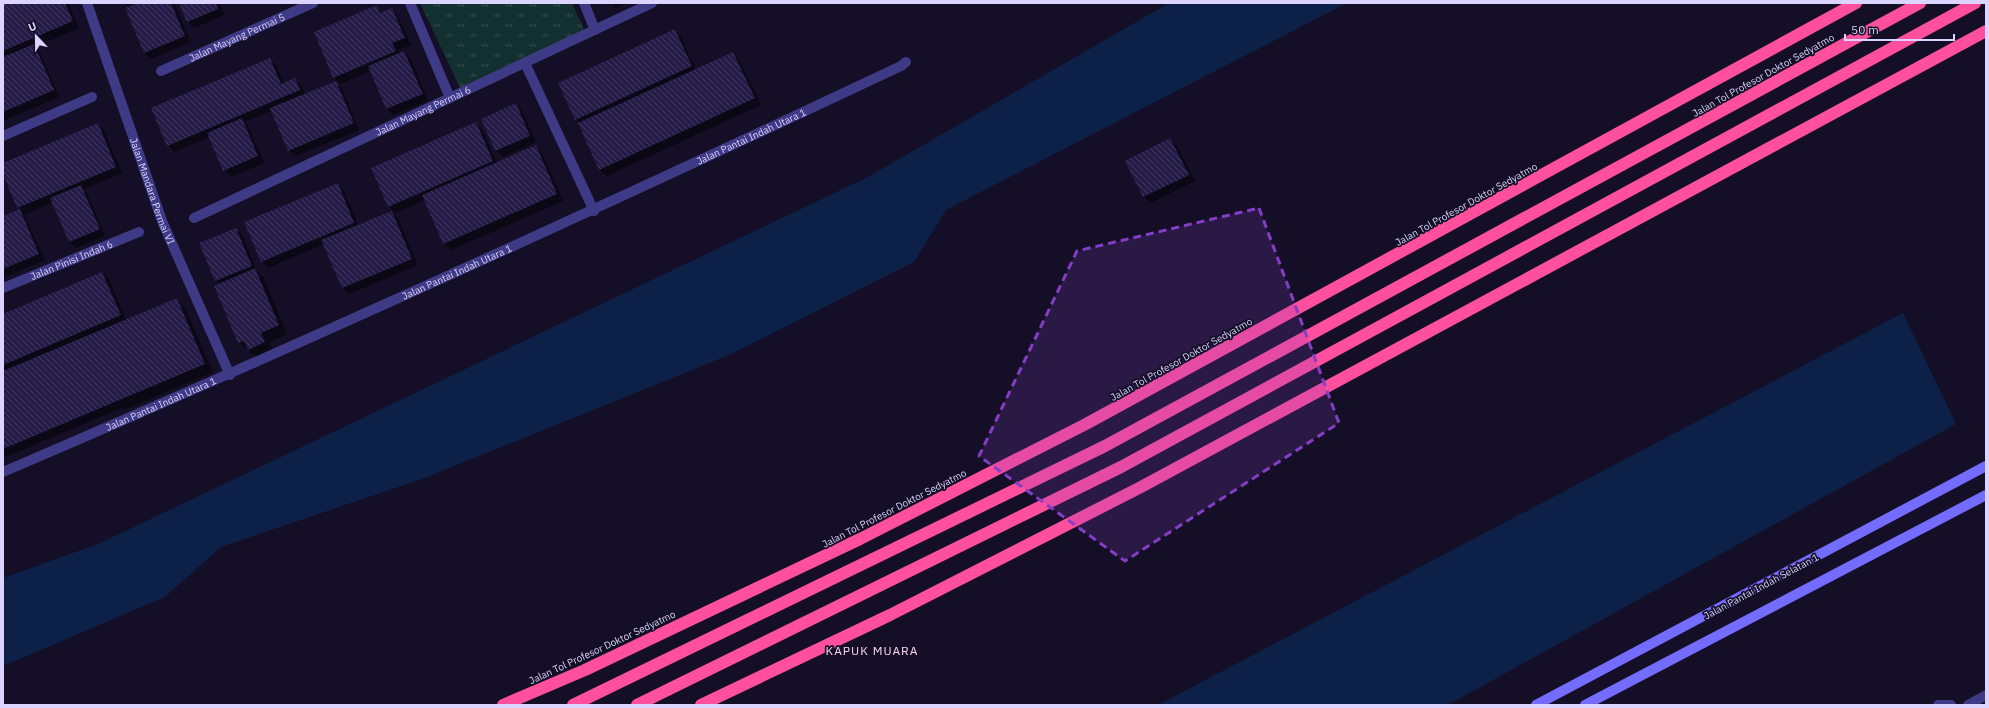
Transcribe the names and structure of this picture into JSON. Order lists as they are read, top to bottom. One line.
{"streets":{"highway":["Jalan Tol Profesor Doktor Sedyatmo"],"street":["Jalan Mayang Permai 5","Jalan Mayang Permai 6","Jalan Pantai Indah Utara 1","Jalan Mandara Permai VI","Jalan Pinisi Indah 6","Jalan Pantai Indah Selatan 1"]},"crossings":[["Jalan Pantai Indah Utara 1","Jalan Mandara Permai VI"]],"districts":["KAPUK MUARA"],"scale_bar":"50 m","north":"top"}
